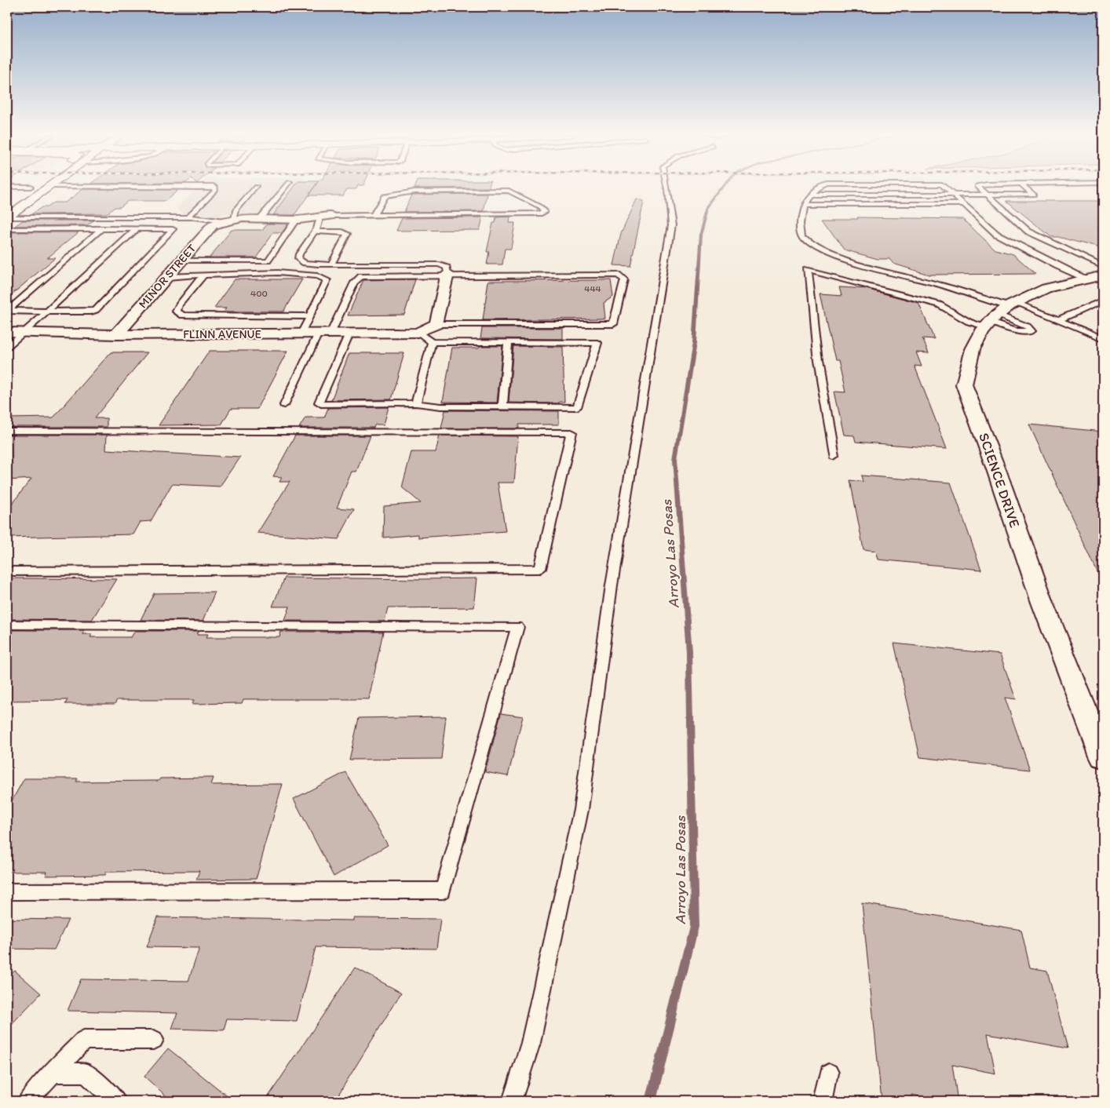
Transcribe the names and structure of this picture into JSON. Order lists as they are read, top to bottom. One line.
{"streets":{"street":["MINOR STREET","FLINN AVENUE","SCIENCE DRIVE"]},"crossings":[["MINOR STREET","FLINN AVENUE"]],"water":["Arroyo Las Posas"],"house_numbers":["444","400"]}
